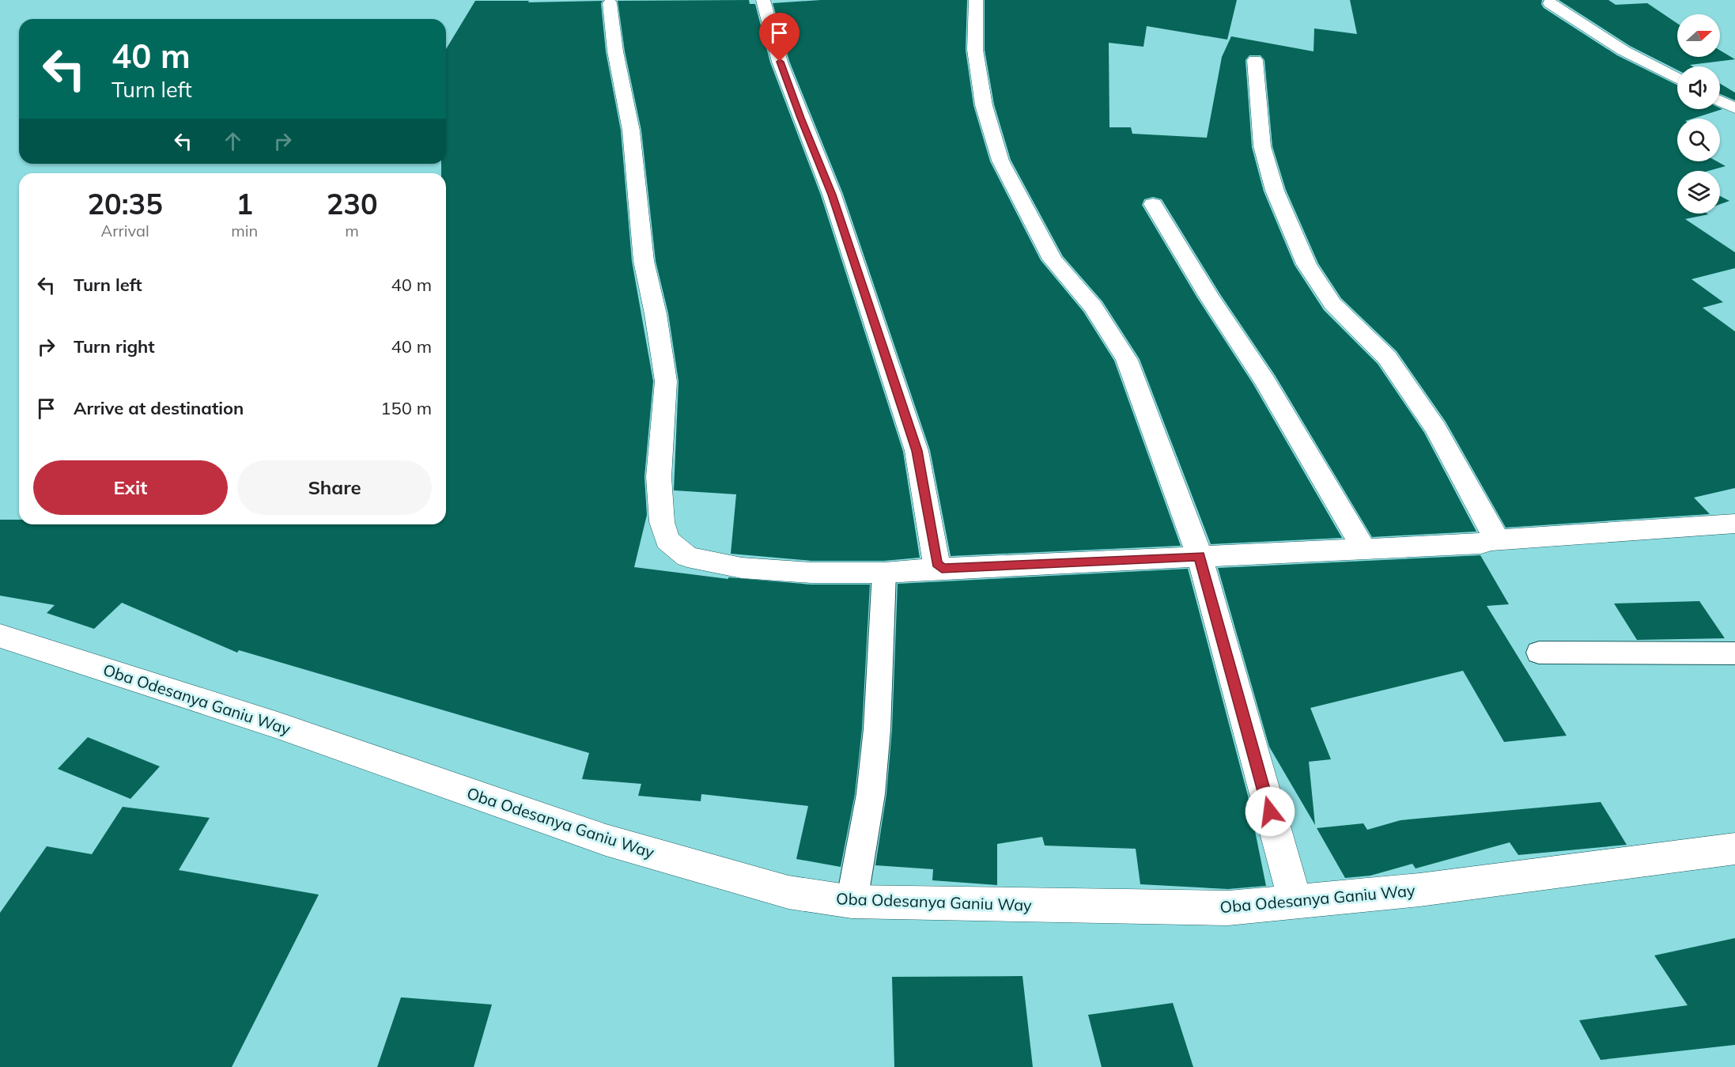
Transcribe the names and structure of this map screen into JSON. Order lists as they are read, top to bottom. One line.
{"streets":{"street":["Oba Odesanya Ganiu Way"]},"north":"right","page":{"turn":["40 m","Turn left"],"eta":["20:35","Arrival","1","min","230","m"],"list":[{"name":"Turn left","value":"40 m"},{"name":"Turn right","value":"40 m"},{"name":"Arrive at destination","value":"150 m"}],"buttons":["Exit","Share"]}}
